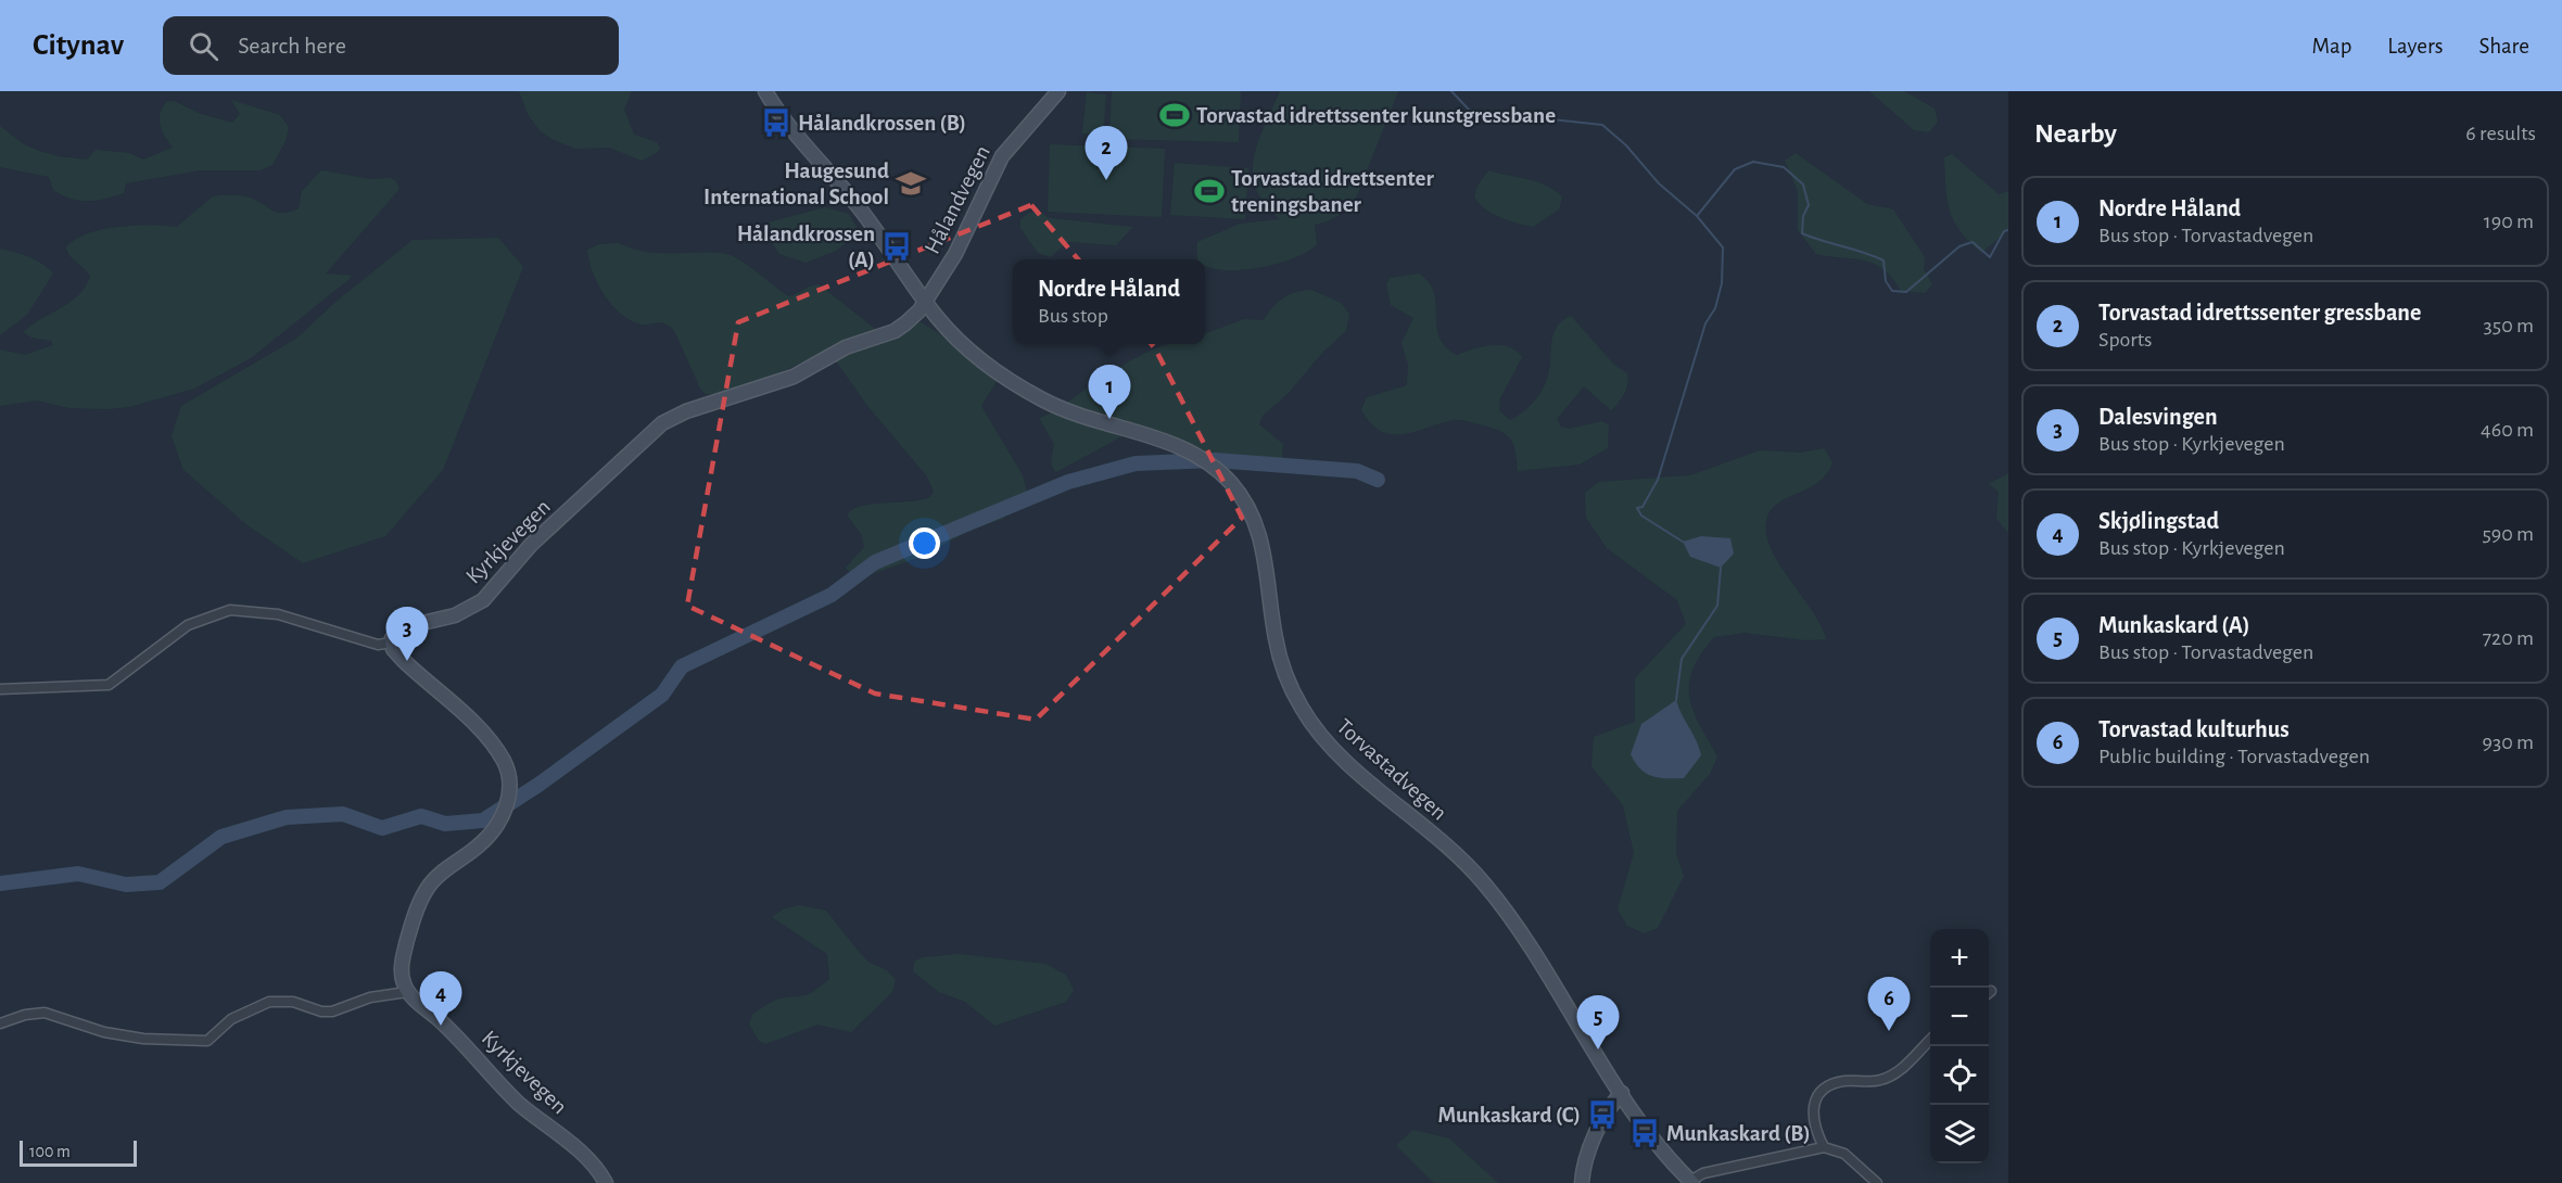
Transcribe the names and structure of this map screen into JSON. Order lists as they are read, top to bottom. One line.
{"streets":{"main road":["Hålandvegen","Kyrkjevegen","Torvastadvegen"]},"crossings":[["Hålandvegen","Kyrkjevegen"],["Hålandvegen","Torvastadvegen"],["Kyrkjevegen","Torvastadvegen"]],"places":{"sports":["Torvastad idrettssenter kunstgressbane","Torvastad idrettsenter treningsbaner"],"bus stop":["Hålandkrossen (B)","Hålandkrossen (A)","Munkaskard (C)","Munkaskard (B)"],"school or university":["Haugesund International School"]},"scale_bar":"100 m","page":{"header":"Citynav","search":"Search here","nav":["Map","Layers","Share"],"heading":["Nearby","6 results"],"pins":["2","1","3","4","6","5"],"list":[{"mark":"1","name":"Nordre Håland","note":"Bus stop · Torvastadvegen","value":"190 m"},{"mark":"2","name":"Torvastad idrettssenter gressbane","note":"Sports","value":"350 m"},{"mark":"3","name":"Dalesvingen","note":"Bus stop · Kyrkjevegen","value":"460 m"},{"mark":"4","name":"Skjølingstad","note":"Bus stop · Kyrkjevegen","value":"590 m"},{"mark":"5","name":"Munkaskard (A)","note":"Bus stop · Torvastadvegen","value":"720 m"},{"mark":"6","name":"Torvastad kulturhus","note":"Public building · Torvastadvegen","value":"930 m"}],"popup":["Nordre Håland","Bus stop"],"map_buttons":["+","−"],"scale":"100 m"}}
